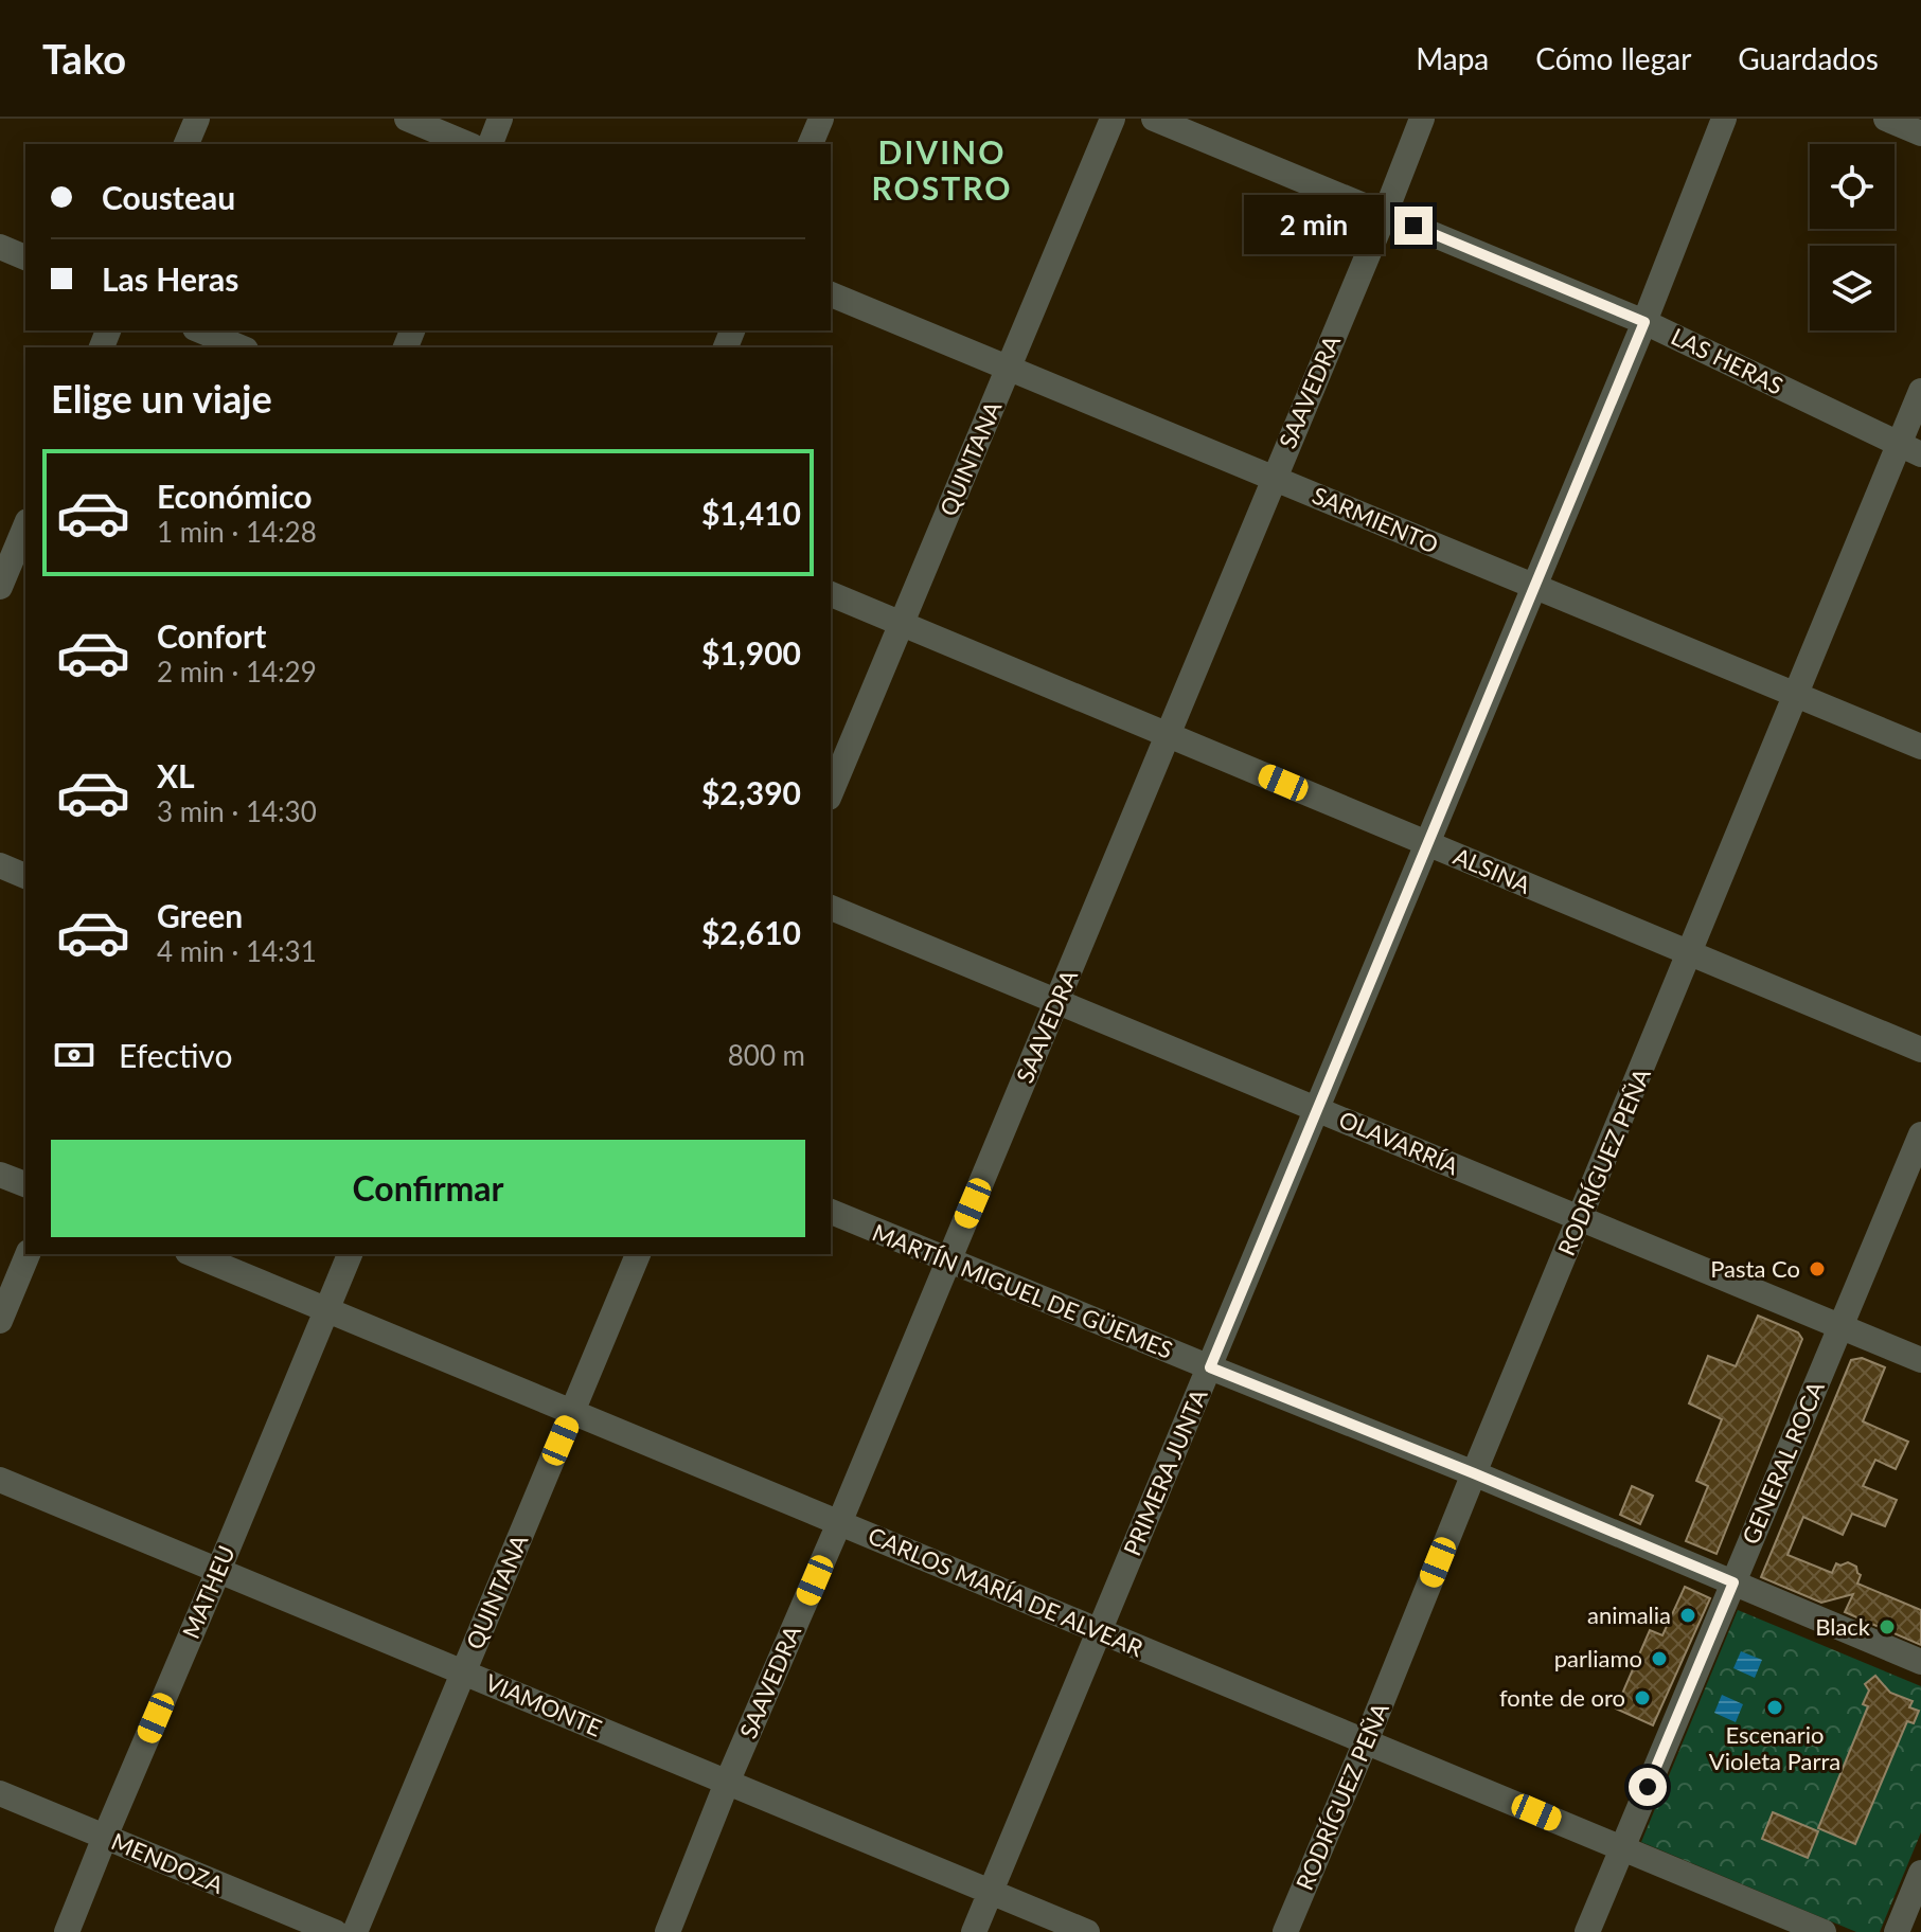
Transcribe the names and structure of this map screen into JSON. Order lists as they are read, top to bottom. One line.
{"streets":{"street":["LAS HERAS","SAAVEDRA","QUINTANA","SARMIENTO","ALSINA","OLAVARRÍA","RODRÍGUEZ PEÑA","MARTÍN MIGUEL DE GÜEMES","GENERAL ROCA","PRIMERA JUNTA","MATHEU","CARLOS MARÍA DE ALVEAR","VIAMONTE","MENDOZA"]},"crossings":[["LAS HERAS","SAAVEDRA"],["LAS HERAS","RODRÍGUEZ PEÑA"],["LAS HERAS","PRIMERA JUNTA"],["SAAVEDRA","SARMIENTO"],["SAAVEDRA","ALSINA"],["SAAVEDRA","OLAVARRÍA"],["SAAVEDRA","MARTÍN MIGUEL DE GÜEMES"],["SAAVEDRA","CARLOS MARÍA DE ALVEAR"],["SAAVEDRA","VIAMONTE"],["QUINTANA","SARMIENTO"],["QUINTANA","ALSINA"],["QUINTANA","CARLOS MARÍA DE ALVEAR"],["QUINTANA","VIAMONTE"],["SARMIENTO","RODRÍGUEZ PEÑA"],["SARMIENTO","PRIMERA JUNTA"],["ALSINA","RODRÍGUEZ PEÑA"],["ALSINA","PRIMERA JUNTA"],["OLAVARRÍA","RODRÍGUEZ PEÑA"],["OLAVARRÍA","GENERAL ROCA"],["OLAVARRÍA","PRIMERA JUNTA"],["RODRÍGUEZ PEÑA","MARTÍN MIGUEL DE GÜEMES"],["RODRÍGUEZ PEÑA","CARLOS MARÍA DE ALVEAR"],["MARTÍN MIGUEL DE GÜEMES","GENERAL ROCA"],["MARTÍN MIGUEL DE GÜEMES","PRIMERA JUNTA"],["GENERAL ROCA","CARLOS MARÍA DE ALVEAR"],["PRIMERA JUNTA","CARLOS MARÍA DE ALVEAR"],["PRIMERA JUNTA","VIAMONTE"],["MATHEU","CARLOS MARÍA DE ALVEAR"],["MATHEU","VIAMONTE"],["MATHEU","MENDOZA"]],"districts":["DIVINO ROSTRO"],"places":["Pasta Co","animalia","Black","parliamo","fonte de oro","Escenario Violeta Parra"],"page":{"header":"Tako","nav":["Mapa","Cómo llegar","Guardados"],"banner":["Cousteau","Las Heras"],"bubble":"2 min","heading":"Elige un viaje","list":[{"name":"Económico","note":"1 min · 14:28","value":"$1,410"},{"name":"Confort","note":"2 min · 14:29","value":"$1,900"},{"name":"XL","note":"3 min · 14:30","value":"$2,390"},{"name":"Green","note":"4 min · 14:31","value":"$2,610"}],"pay":["Efectivo","800 m"],"buttons":"Confirmar"}}
